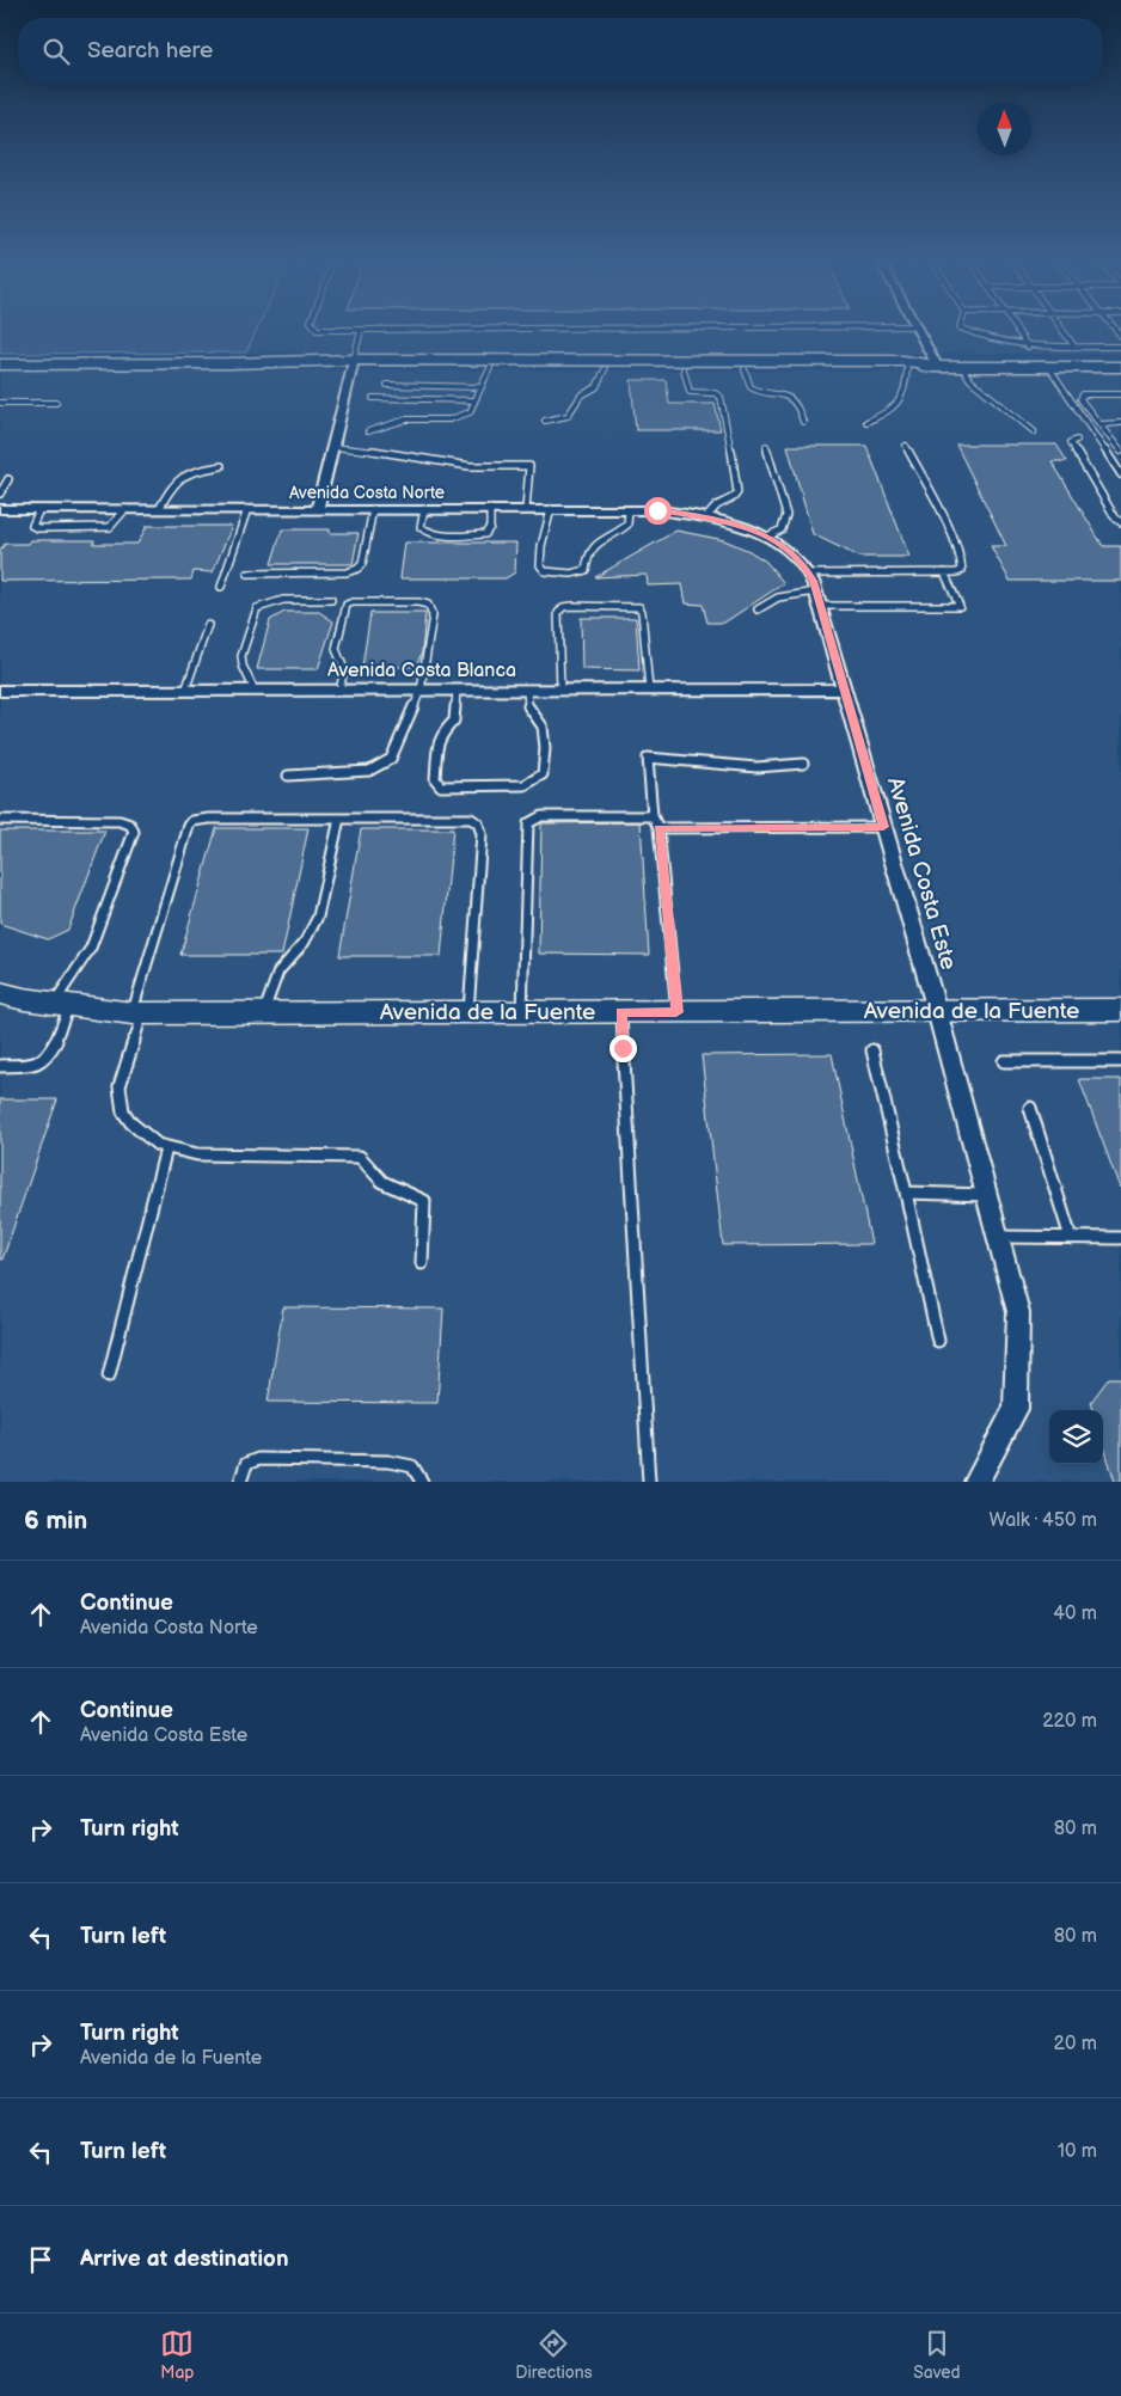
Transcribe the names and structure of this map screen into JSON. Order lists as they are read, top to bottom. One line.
{"streets":{"street":["Avenida Costa Norte","Avenida Costa Blanca","Avenida Costa Este","Avenida de la Fuente"]},"crossings":[["Avenida Costa Norte","Avenida Costa Este"],["Avenida Costa Blanca","Avenida Costa Este"],["Avenida Costa Este","Avenida de la Fuente"]],"north":"top","page":{"search":"Search here","heading":["6 min","Walk · 450 m"],"list":[["Continue","Avenida Costa Norte","40 m"],["Continue","Avenida Costa Este","220 m"],["Turn right","80 m"],["Turn left","80 m"],["Turn right","Avenida de la Fuente","20 m"],["Turn left","10 m"],"Arrive at destination"],"nav":["Map","Directions","Saved"]}}
